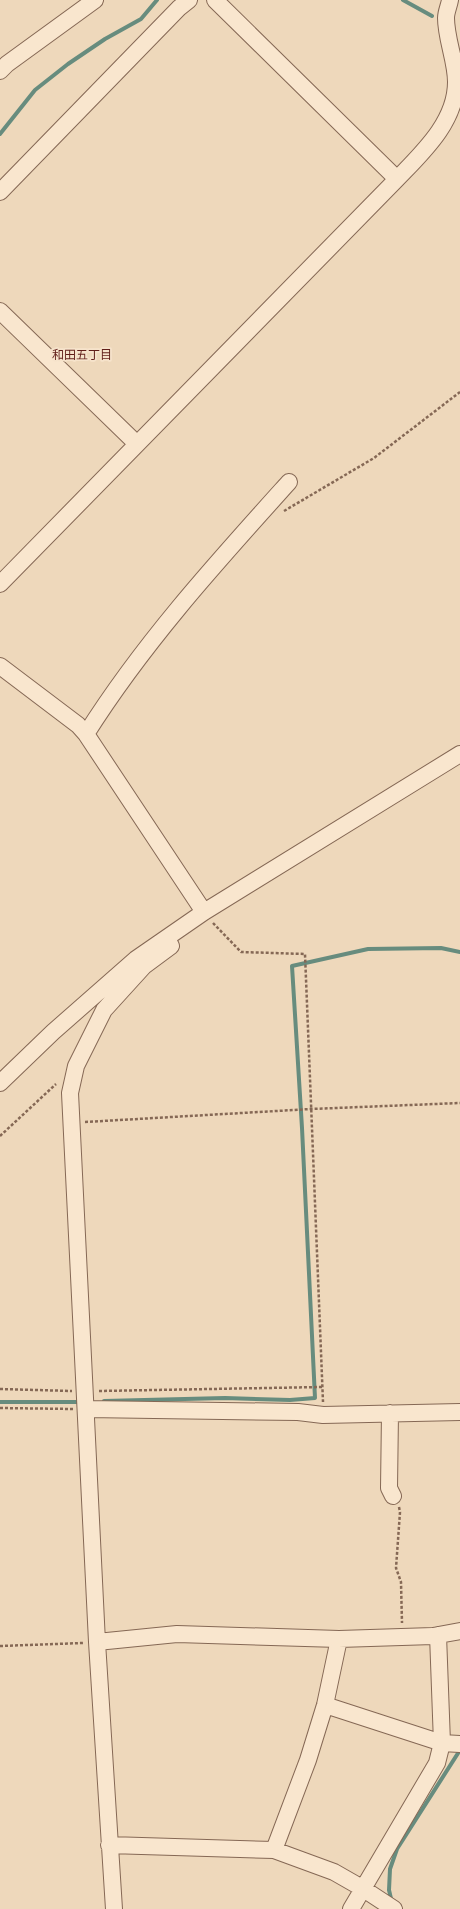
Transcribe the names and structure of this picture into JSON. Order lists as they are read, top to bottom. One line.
{"districts":["和田五丁目"]}
